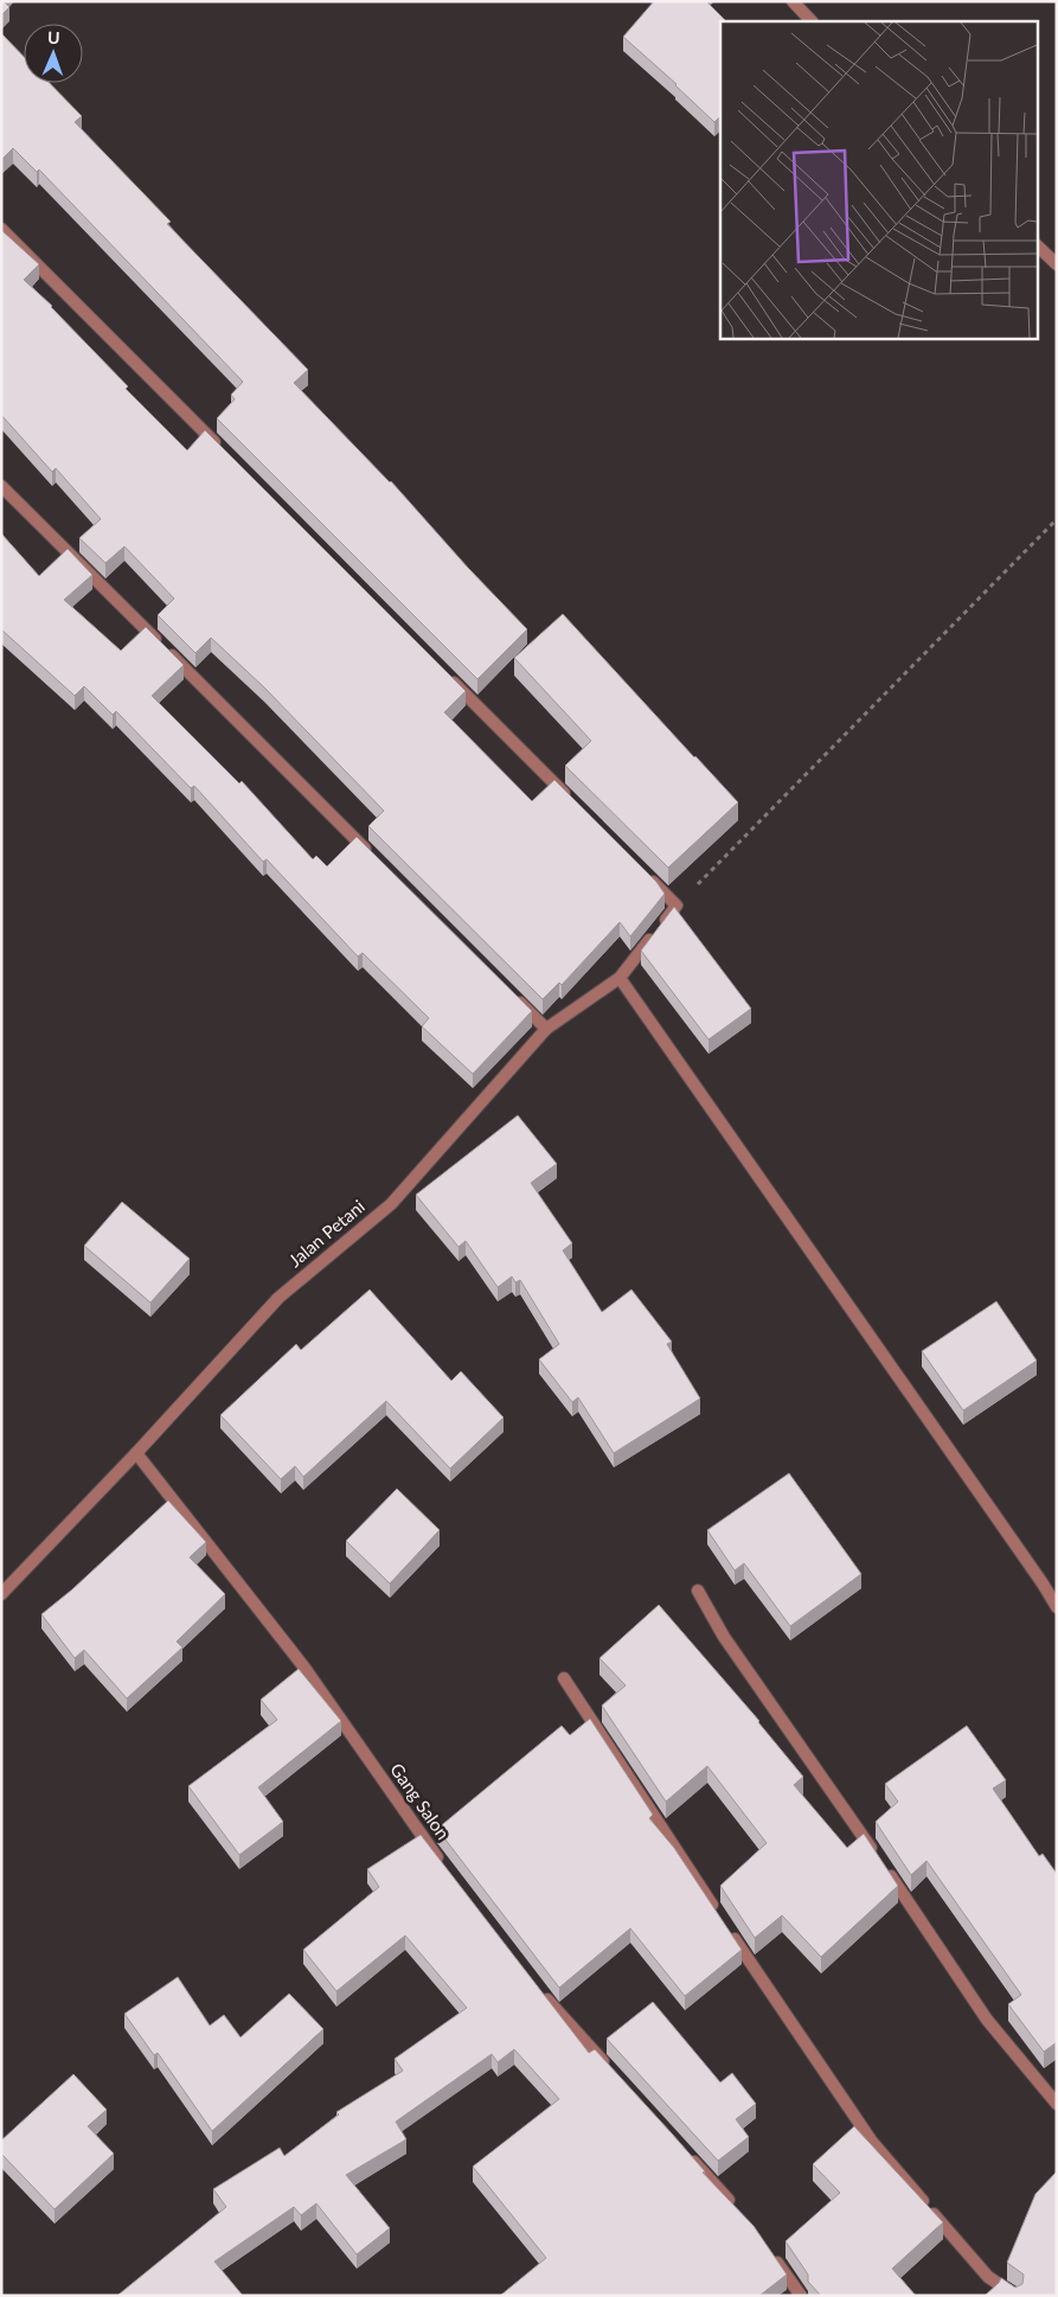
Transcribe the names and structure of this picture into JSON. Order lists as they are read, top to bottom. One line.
{"streets":{"street":["Jalan Petani","Gang Salon"]},"crossings":[["Jalan Petani","Gang Salon"]],"north":"top"}
